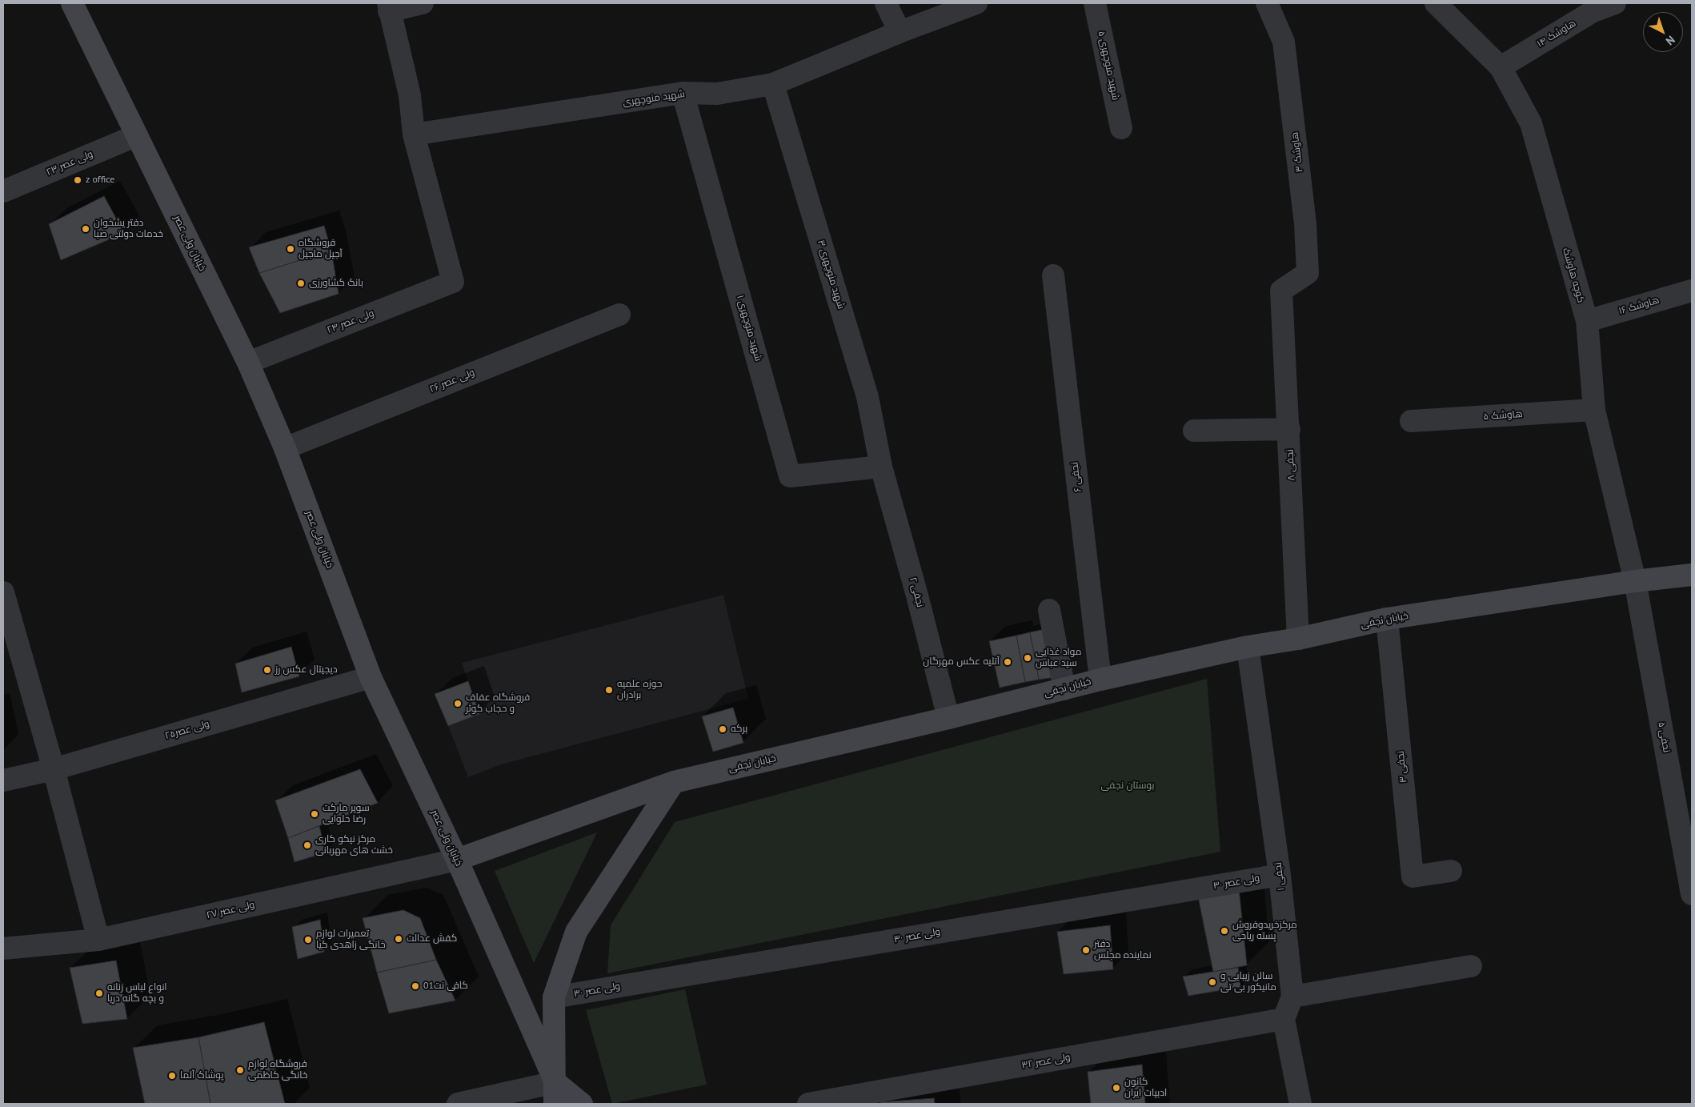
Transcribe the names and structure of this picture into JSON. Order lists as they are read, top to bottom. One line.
{"streets":{"street":["هاوشک ۱۴","شهید منوچهری ۵","شهید منوچهری","هاوشک ۳","ولی عصر ۲۳","خیابان ولی عصر","شهید منوچهری ۳","کوچه هاوشک","هاوشک ۱۶","ولی عصر ۲۴","شهید منوچهری ۱","ولی عصر ۲۶","هاوشک ۵","نجفی ۸","نجفی ۶","نجفی ۲","خیابان نجفی","ولی عصر۲۵","نجفی ۵","نجفی ۳","نجفی ۱","ولی عصر ۳۰","ولی عصر ۲۷","ولی عصر ۳۲"]},"crossings":[["هاوشک ۱۴","کوچه هاوشک"],["شهید منوچهری","شهید منوچهری ۳"],["شهید منوچهری","ولی عصر ۲۴"],["شهید منوچهری","شهید منوچهری ۱"],["هاوشک ۳","نجفی ۸"],["ولی عصر ۲۳","خیابان ولی عصر"],["خیابان ولی عصر","ولی عصر ۲۴"],["خیابان ولی عصر","ولی عصر ۲۶"],["خیابان ولی عصر","خیابان نجفی"],["خیابان ولی عصر","ولی عصر۲۵"],["خیابان ولی عصر","ولی عصر ۲۷"],["شهید منوچهری ۳","شهید منوچهری ۱"],["شهید منوچهری ۳","نجفی ۲"],["کوچه هاوشک","هاوشک ۱۶"],["کوچه هاوشک","هاوشک ۵"],["کوچه هاوشک","خیابان نجفی"],["کوچه هاوشک","نجفی ۵"],["شهید منوچهری ۱","نجفی ۲"],["نجفی ۸","خیابان نجفی"],["نجفی ۶","خیابان نجفی"],["نجفی ۲","خیابان نجفی"],["خیابان نجفی","نجفی ۵"],["خیابان نجفی","نجفی ۳"],["خیابان نجفی","نجفی ۱"],["خیابان نجفی","ولی عصر ۲۷"],["نجفی ۱","ولی عصر ۳۰"],["نجفی ۱","ولی عصر ۳۲"]],"parks":["بوستان نجفی"],"places":["z office","دفتر یشخوان خدمات دولتی صبا","فروشگاه آجیل ماجیل","بانک کشاورزی","مواد غذایی سید عباس","آتلیه عکس مهرگان","دیجیتال عکس رز","حوزه علمیه برادران","فروشگاه عفاف و حجاب کوثر","برکه","سوپر مارکت رضا حلوایی","مرکز نیکو کاری خشت های مهربانی","مرکزخریدوفروش پسته ریاحی","کفش عدالت","تعمیرات لوازم خانگی زاهدی کیا","دفتر نماینده مجلس","سالن زیبایی و مانیکور بی تی","کافی نت01","انواع لباس زنانه و بچه گانه دریا","فروشگاه لوازم خانگی کاظمی","پوشاک آلما","کانون ادبیات ایران"],"north":"bottom right"}
